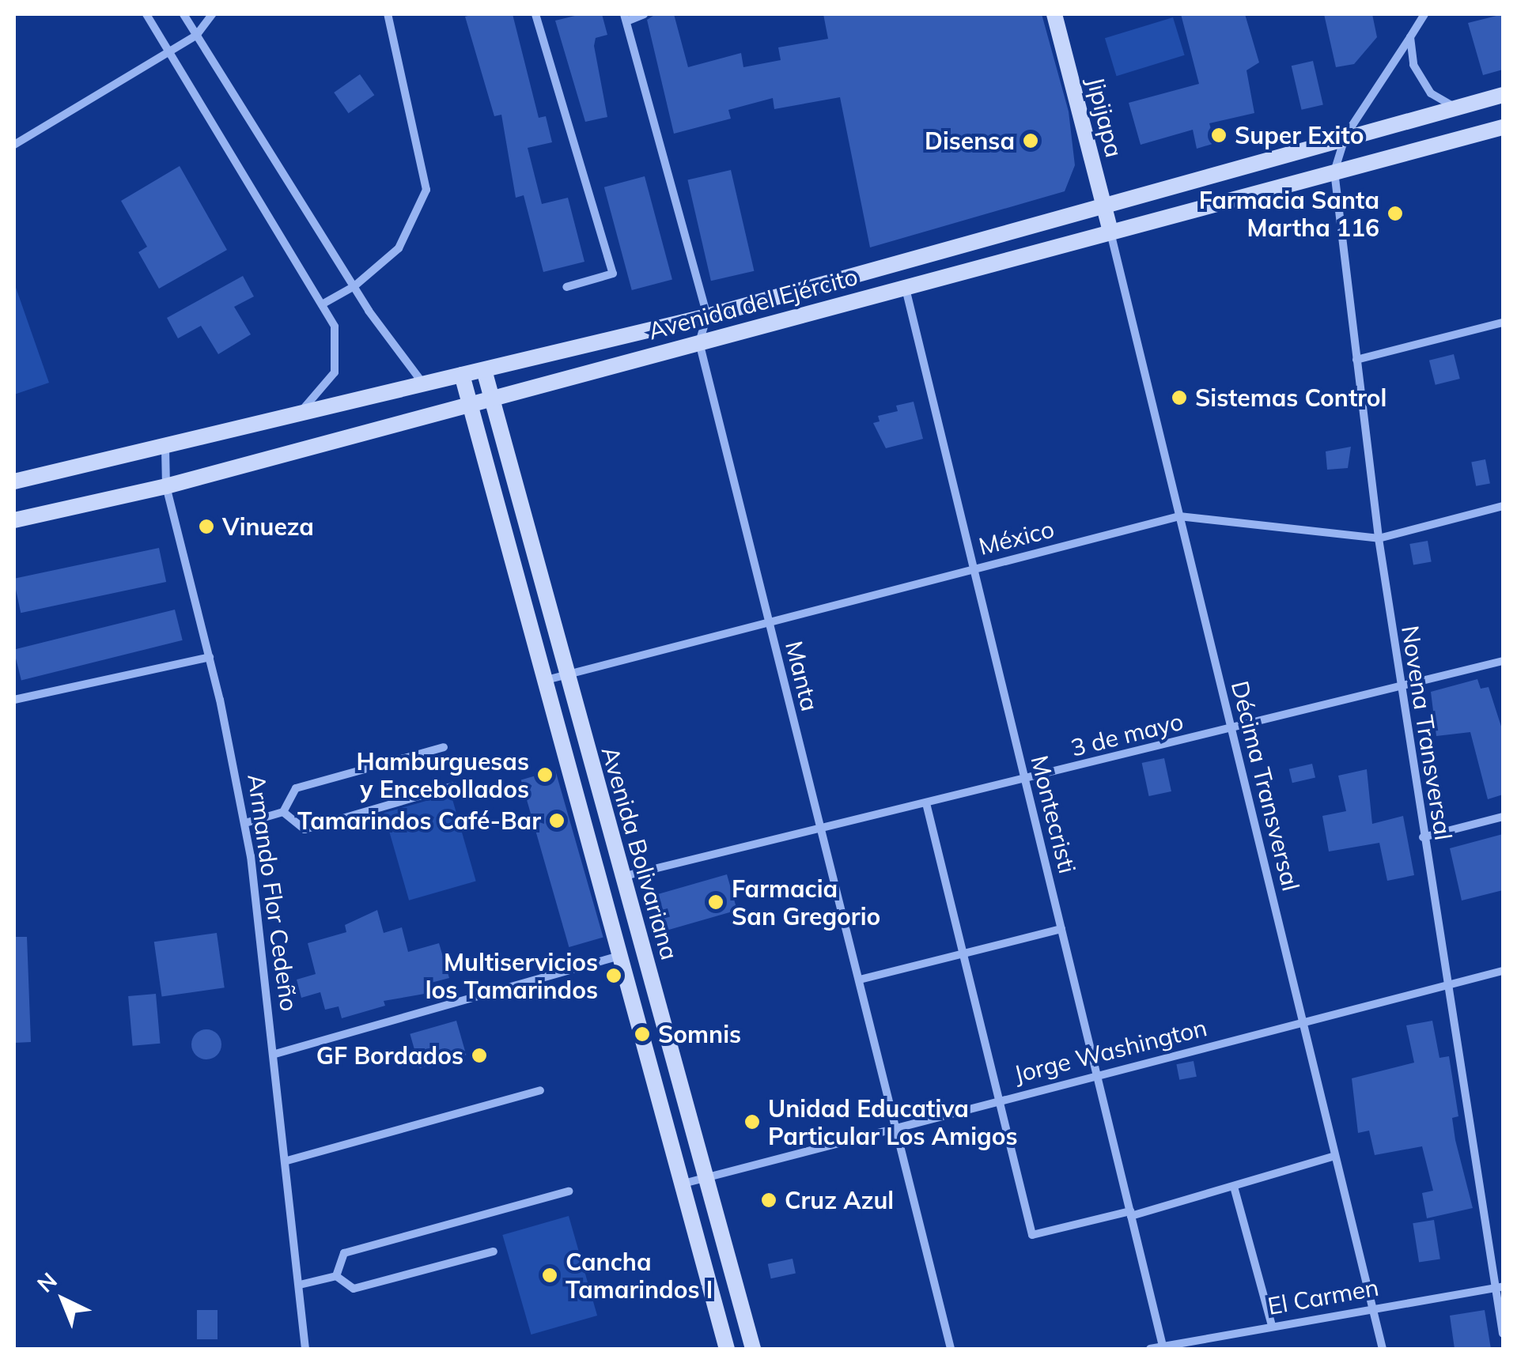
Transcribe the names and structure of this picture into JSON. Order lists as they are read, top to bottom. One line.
{"streets":{"main road":["Jipijapa","Avenida del Ejército","Avenida Bolivariana"],"street":["México","Manta","Novena Transversal","3 de mayo","Décima Transversal","Montecristi","Armando Flor Cedeño","Jorge Washington","El Carmen"]},"crossings":[["Jipijapa","Avenida del Ejército"],["Jipijapa","Décima Transversal"],["Avenida del Ejército","Manta"],["Avenida del Ejército","Novena Transversal"],["Avenida del Ejército","Décima Transversal"],["Avenida del Ejército","Montecristi"],["Avenida del Ejército","Avenida Bolivariana"],["Avenida del Ejército","Armando Flor Cedeño"],["México","Manta"],["México","Novena Transversal"],["México","Décima Transversal"],["México","Montecristi"],["México","Avenida Bolivariana"],["Manta","3 de mayo"],["Manta","Jorge Washington"],["Novena Transversal","3 de mayo"],["Novena Transversal","Jorge Washington"],["Novena Transversal","El Carmen"],["3 de mayo","Décima Transversal"],["3 de mayo","Montecristi"],["3 de mayo","Avenida Bolivariana"],["Décima Transversal","Jorge Washington"],["Décima Transversal","El Carmen"],["Montecristi","Jorge Washington"],["Montecristi","El Carmen"],["Avenida Bolivariana","Jorge Washington"]],"places":["Super Exito","Disensa","Farmacia Santa Martha 116","Sistemas Control","Vinueza","Hamburguesas y Encebollados","Tamarindos Café-Bar","Farmacia San Gregorio","Multiservicios los Tamarindos","Somnis","GF Bordados","Unidad Educativa Particular Los Amigos","Cruz Azul","Cancha Tamarindos I"],"north":"top left"}
